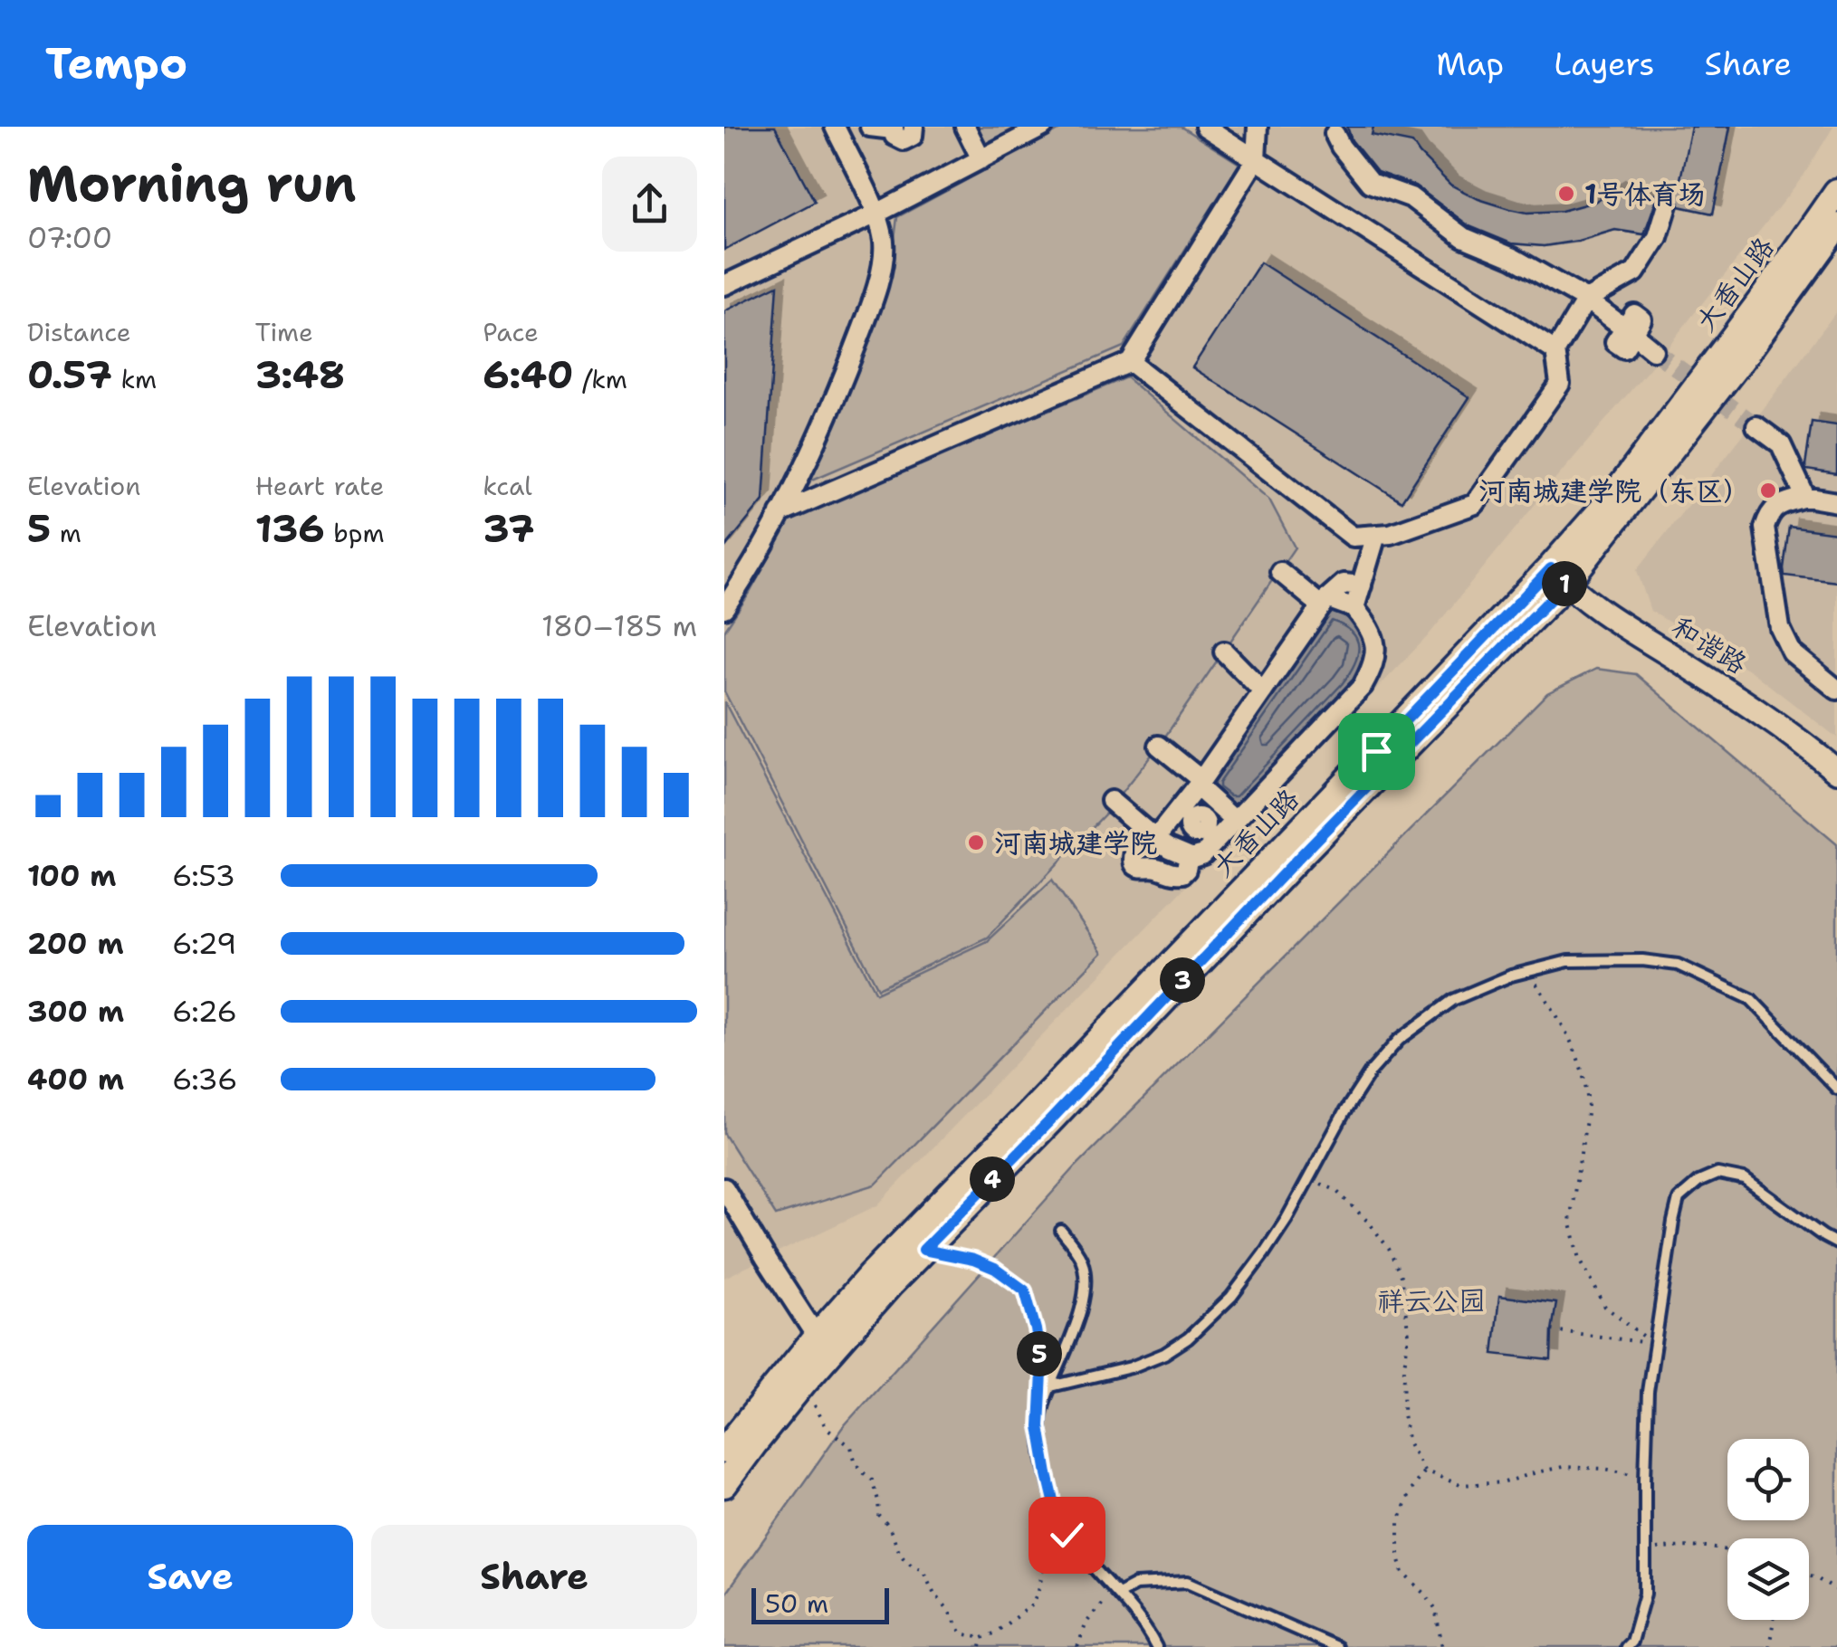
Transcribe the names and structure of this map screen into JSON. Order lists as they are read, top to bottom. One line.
{"streets":{"main road":["大香山路"],"street":["和谐路"]},"crossings":[["大香山路","和谐路"]],"parks":["祥云公园"],"places":["1号体育场","河南城建学院（东区）","河南城建学院"],"scale_bar":"50 m","page":{"header":"Tempo","nav":["Map","Layers","Share"],"heading":["Morning run","07:00"],"stats":[["Distance","0.57 km"],["Time","3:48"],["Pace","6:40 /km"],["Elevation","5 m"],["Heart rate","136 bpm"],["kcal","37"]],"pins":["1","3","4","5"],"chart":["Elevation","180–185 m"],"list":[{"name":"100 m","note":"6:53"},{"name":"200 m","note":"6:29"},{"name":"300 m","note":"6:26"},{"name":"400 m","note":"6:36"}],"buttons":["Save","Share"],"scale":"50 m"}}
